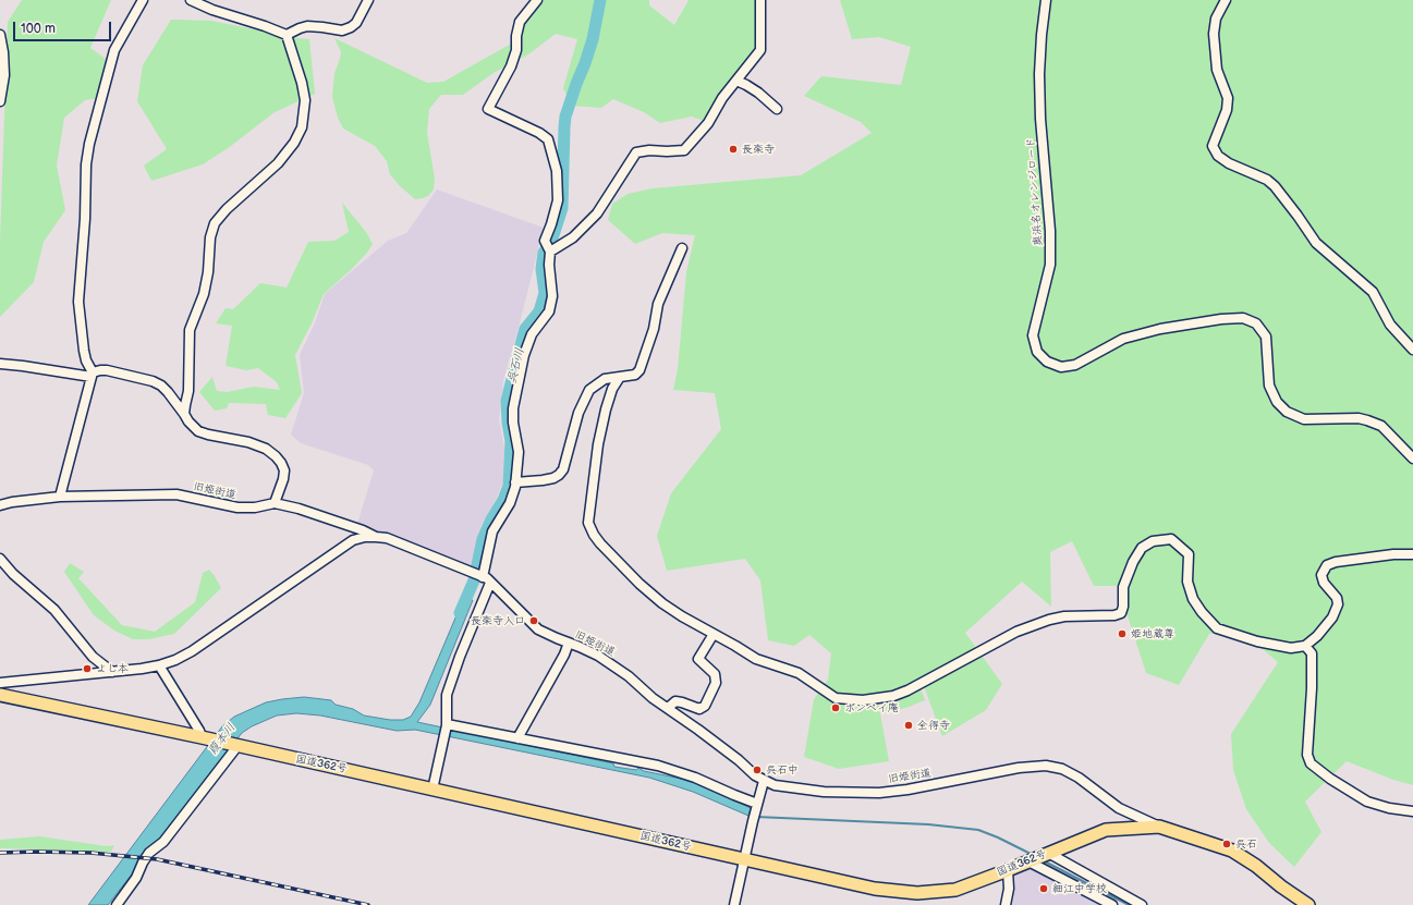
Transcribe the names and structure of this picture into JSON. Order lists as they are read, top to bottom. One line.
{"streets":{"highway":["国道362号"],"street":["奥浜名オレンジロード","旧姫街道"]},"crossings":[["旧姫街道","国道362号"]],"water":["呉石川","葭本川"],"places":["長楽寺","長楽寺入口","姫地蔵尊","よし本","ボンベイ庵","全得寺","呉石中","呉石","細江中学校"],"scale_bar":"100 m"}
